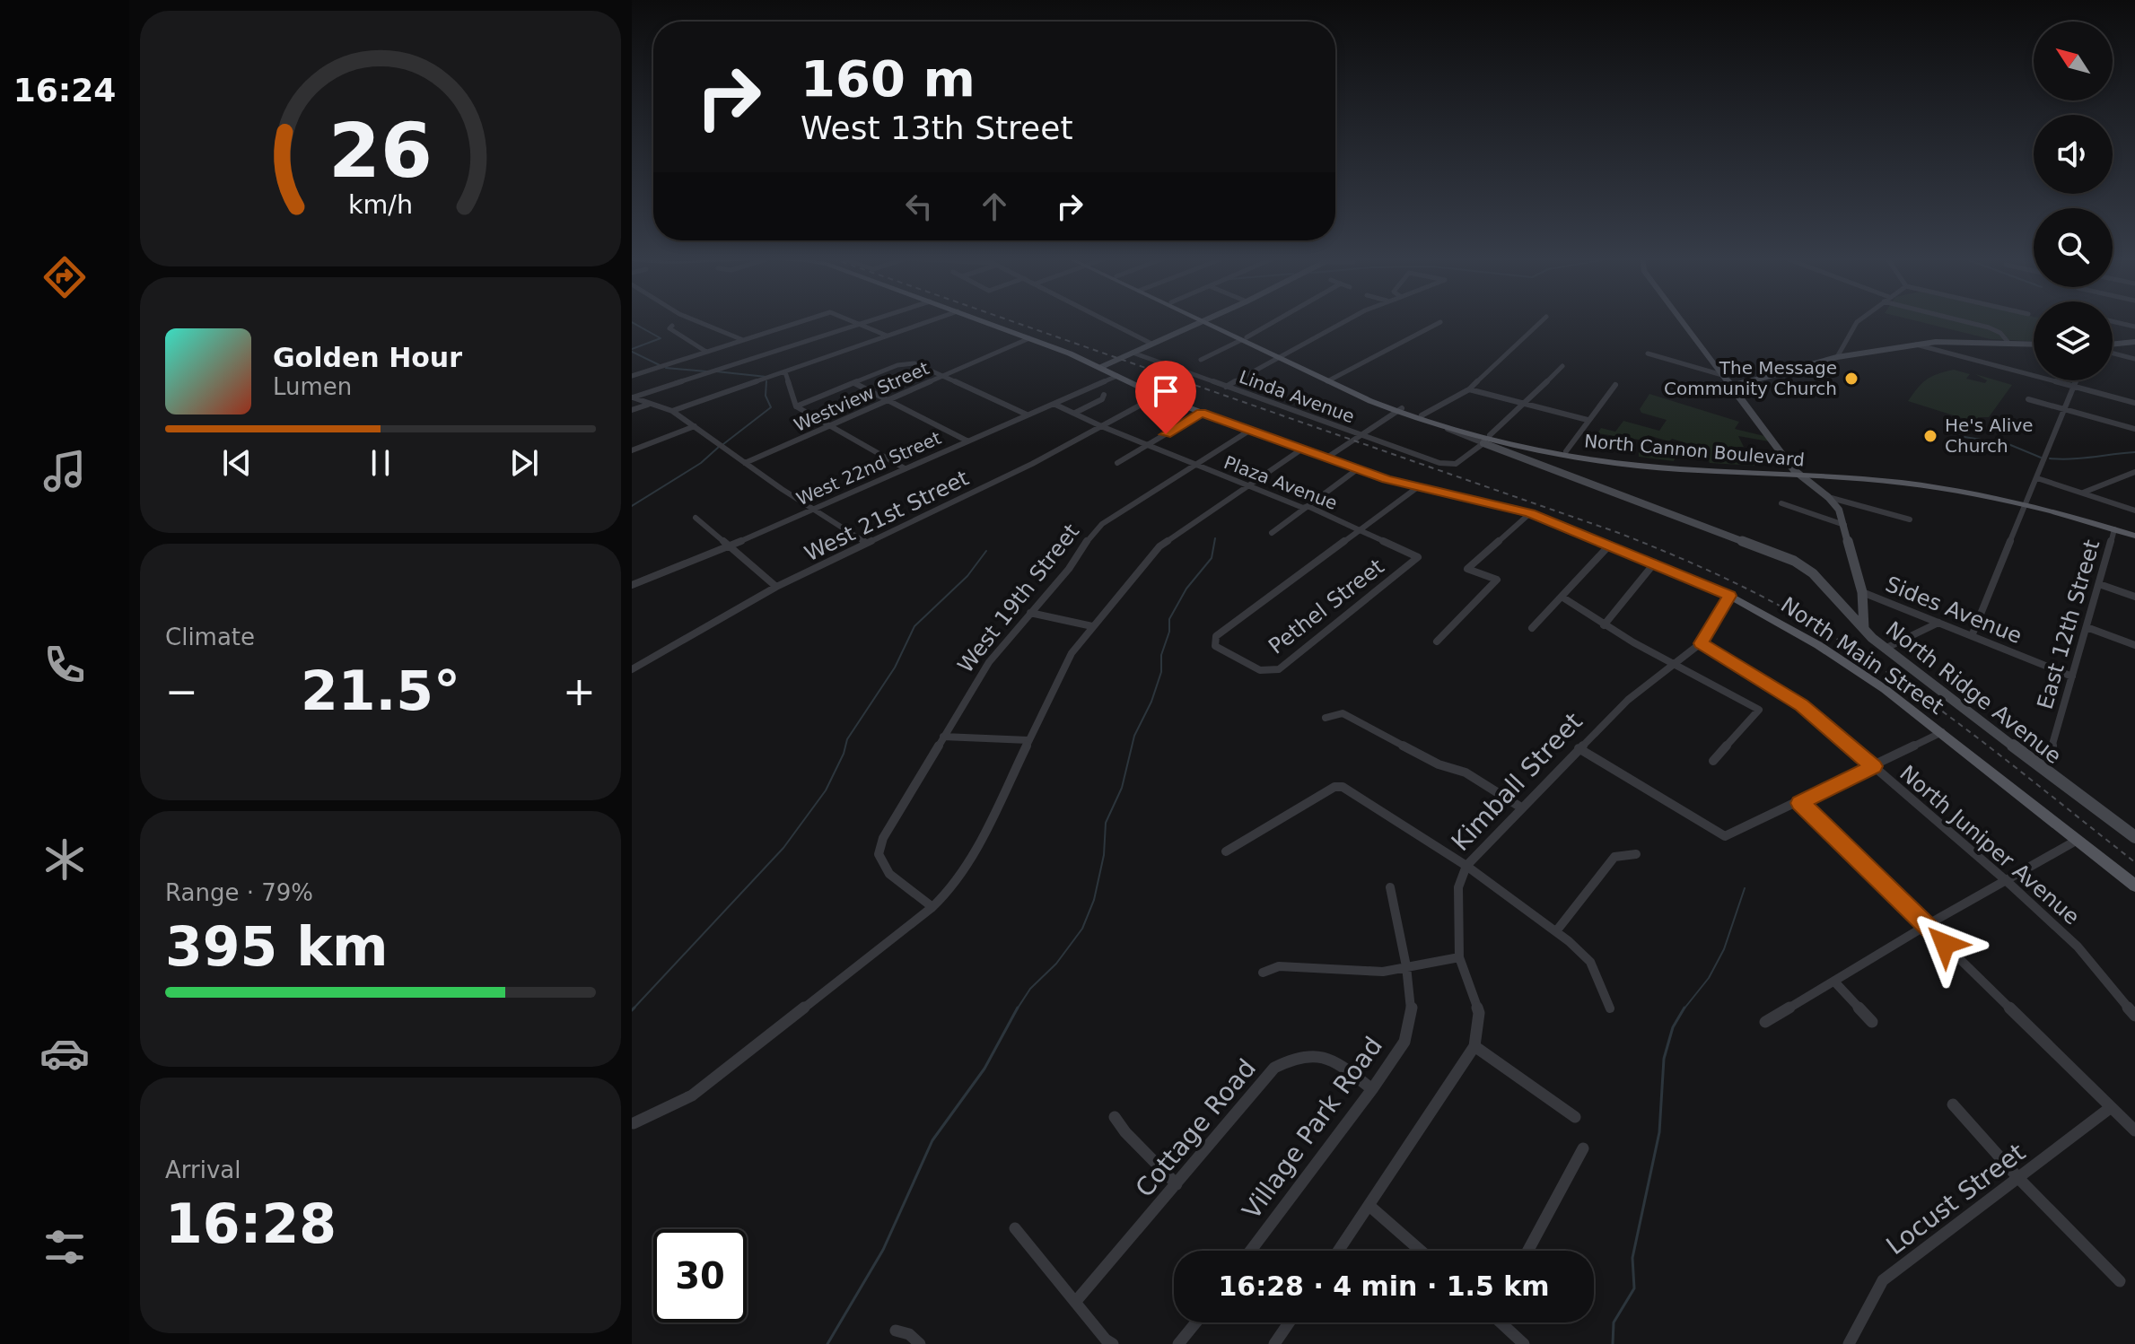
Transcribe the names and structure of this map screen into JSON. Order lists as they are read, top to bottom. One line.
{"streets":{"main road":["North Cannon Boulevard","North Main Street"],"street":["Westview Street","Linda Avenue","West 22nd Street","Plaza Avenue","West 21st Street","West 19th Street","Pethel Street","Sides Avenue","East 12th Street","North Ridge Avenue","Kimball Street","North Juniper Avenue","Cottage Road","Village Park Road","Locust Street"]},"crossings":[["Westview Street","North Main Street"],["Linda Avenue","North Cannon Boulevard"],["Linda Avenue","North Ridge Avenue"],["North Cannon Boulevard","East 12th Street"],["North Cannon Boulevard","North Ridge Avenue"],["West 22nd Street","Plaza Avenue"],["West 22nd Street","North Main Street"],["Plaza Avenue","West 21st Street"],["Plaza Avenue","West 19th Street"],["Plaza Avenue","Pethel Street"],["West 21st Street","North Main Street"],["West 19th Street","North Main Street"],["Sides Avenue","East 12th Street"],["East 12th Street","North Ridge Avenue"],["North Main Street","Kimball Street"],["Kimball Street","North Juniper Avenue"],["Cottage Road","Village Park Road"]],"places":["The Message Community Church","He's Alive Church"],"north":"top left","page":{"tabs":"16:24","turn":["160 m","West 13th Street"],"song":["Golden Hour","Lumen"],"tile":["Climate",["Range · 79%","395 km"],["Arrival","16:28"]],"heat":["−","21.5°","+"],"limit":"30","trip":"16:28 · 4 min · 1.5 km","gauge":["26","km/h"]}}
